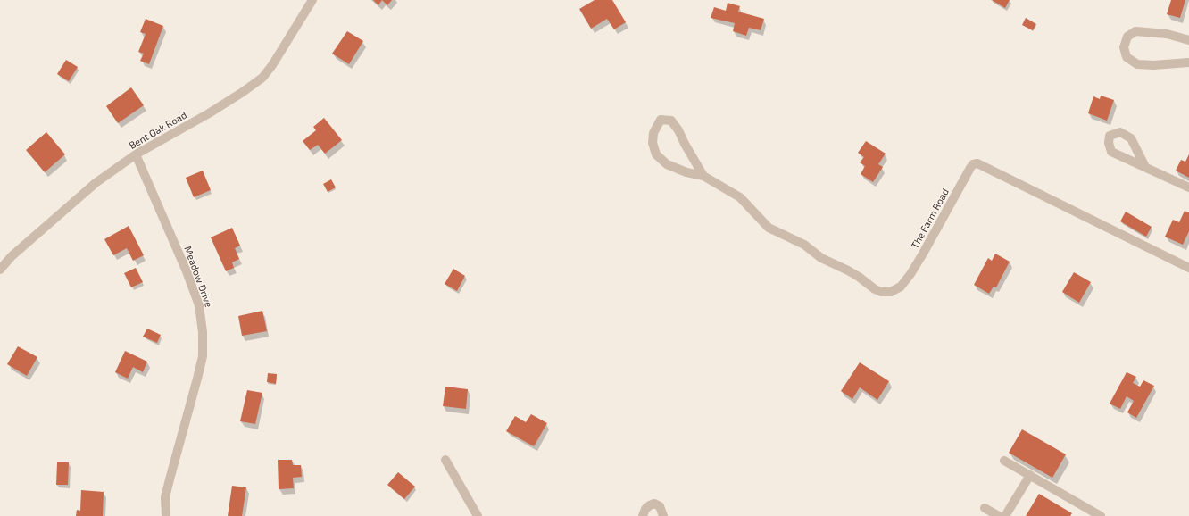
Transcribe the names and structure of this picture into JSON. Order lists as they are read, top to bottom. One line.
{"streets":{"street":["Bent Oak Road","The Farm Road","Meadow Drive"]},"crossings":[["Bent Oak Road","Meadow Drive"]]}
